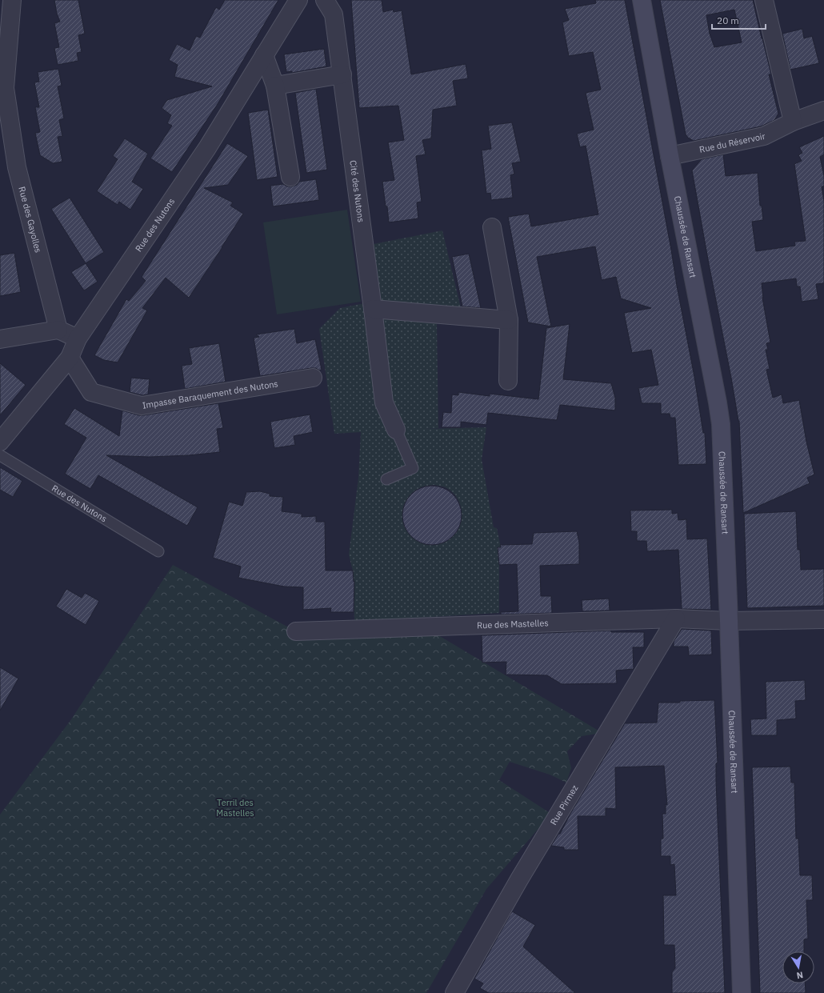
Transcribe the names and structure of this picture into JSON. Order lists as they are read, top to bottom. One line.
{"streets":{"main road":["Chaussée de Ransart"],"street":["Rue du Réservoir","Cité des Nutons","Rue des Gayolles","Rue des Nutons","Impasse Baraquement des Nutons","Rue des Mastelles","Rue Pirmez"]},"crossings":[["Rue du Réservoir","Chaussée de Ransart"],["Rue des Nutons","Impasse Baraquement des Nutons"],["Chaussée de Ransart","Rue des Mastelles"],["Rue des Mastelles","Rue Pirmez"]],"parks":["Terril des Mastelles"],"scale_bar":"20 m","north":"bottom"}
